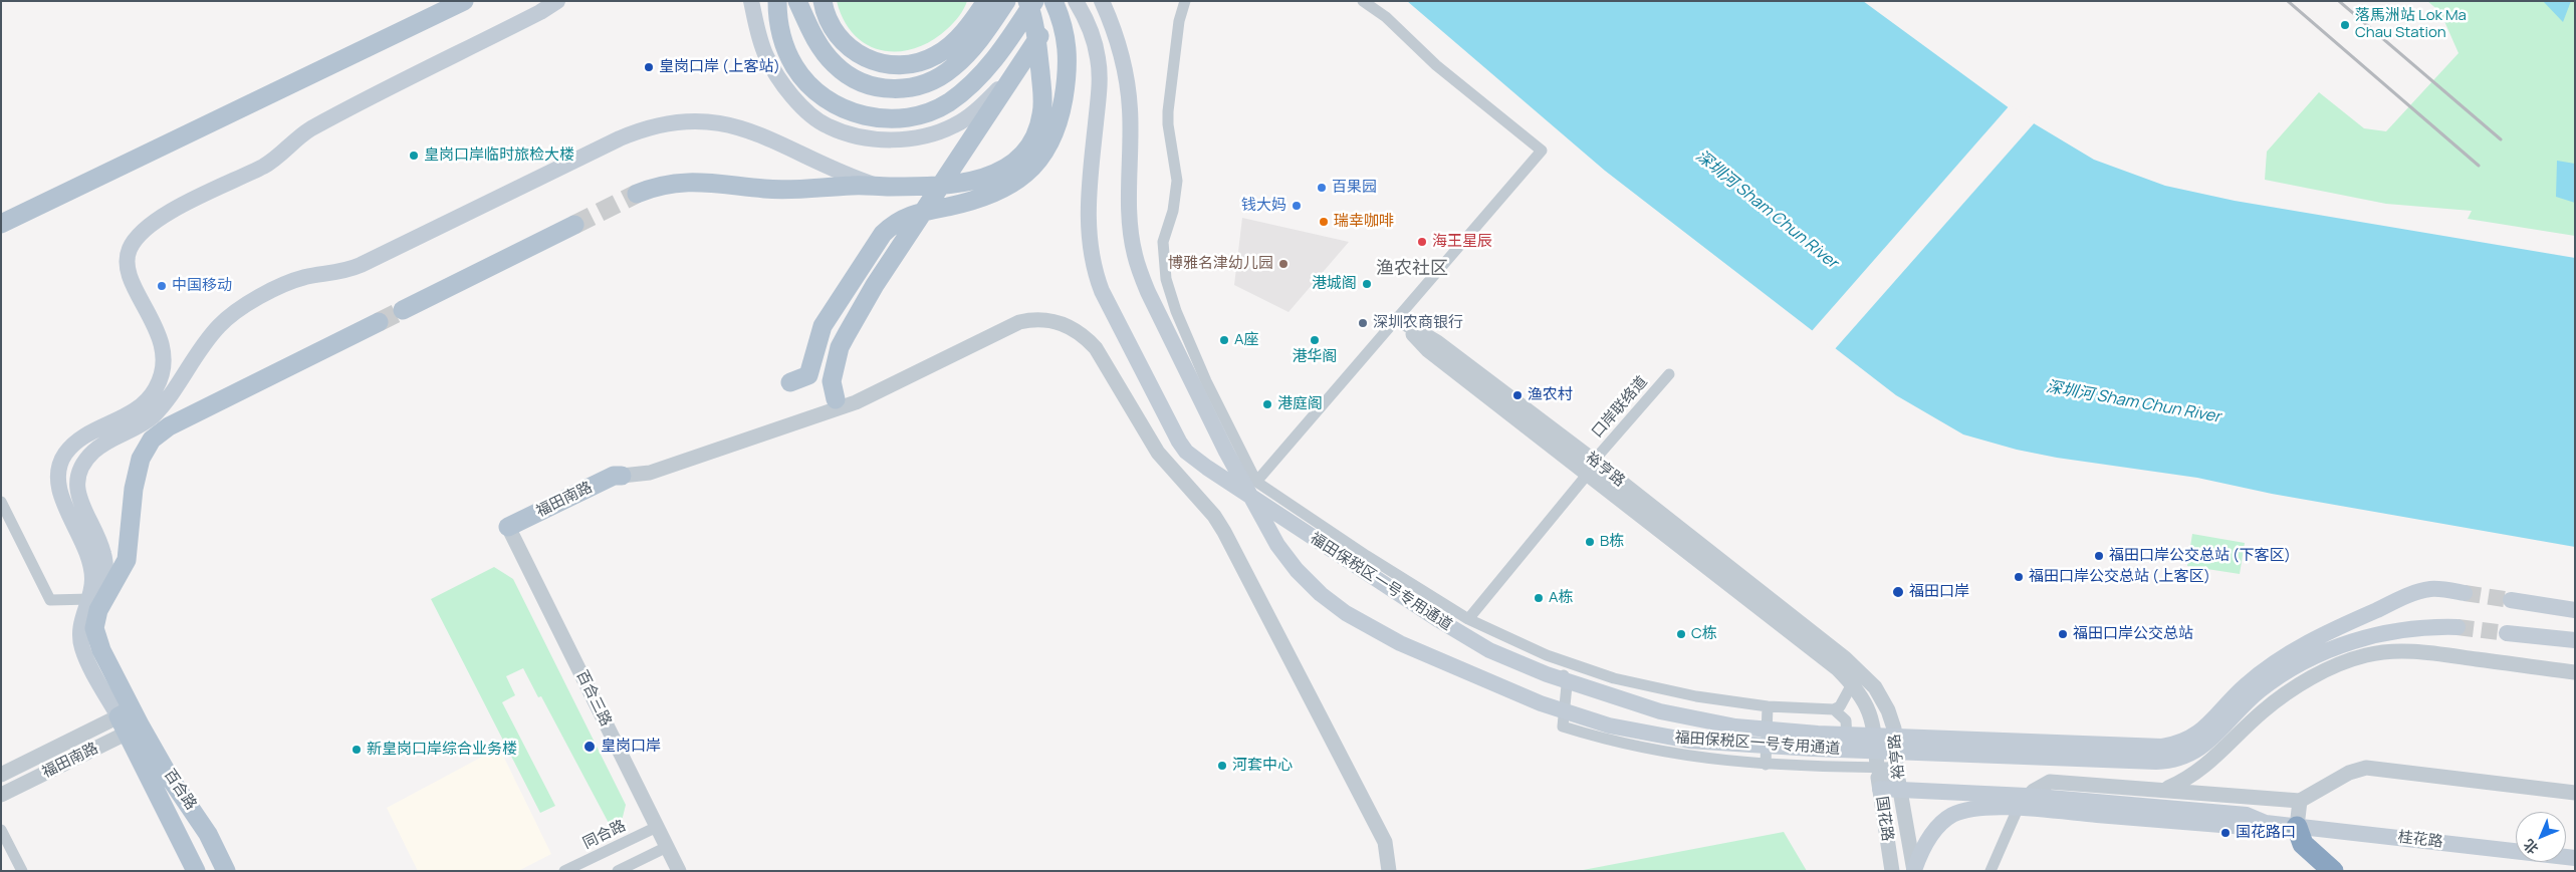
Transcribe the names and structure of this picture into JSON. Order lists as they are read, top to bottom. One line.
{"streets":{"main road":["福田南路","福田保税区一号专用通道","百合路","桂花路"],"street":["口岸联络道","裕亨路","百合三路","国花路","同合路"]},"crossings":[["口岸联络道","裕亨路"],["裕亨路","国花路"],["福田南路","百合三路"],["福田南路","百合路"],["百合三路","同合路"]],"districts":["渔农社区"],"water":["深圳河 Sham Chun River"],"places":["落馬洲站 Lok Ma Chau Station","皇岗口岸 (上客站)","皇岗口岸临时旅检大楼","百果园","钱大妈","瑞幸咖啡","海王星辰","博雅名津幼儿园","港城阁","中国移动","深圳农商银行","A座","港华阁","渔农村","港庭阁","B栋","福田口岸公交总站 (下客区)","福田口岸公交总站 (上客区)","福田口岸","A栋","C栋","福田口岸公交总站","皇岗口岸","新皇岗口岸综合业务楼","河套中心","国花路口"],"north":"bottom left"}
